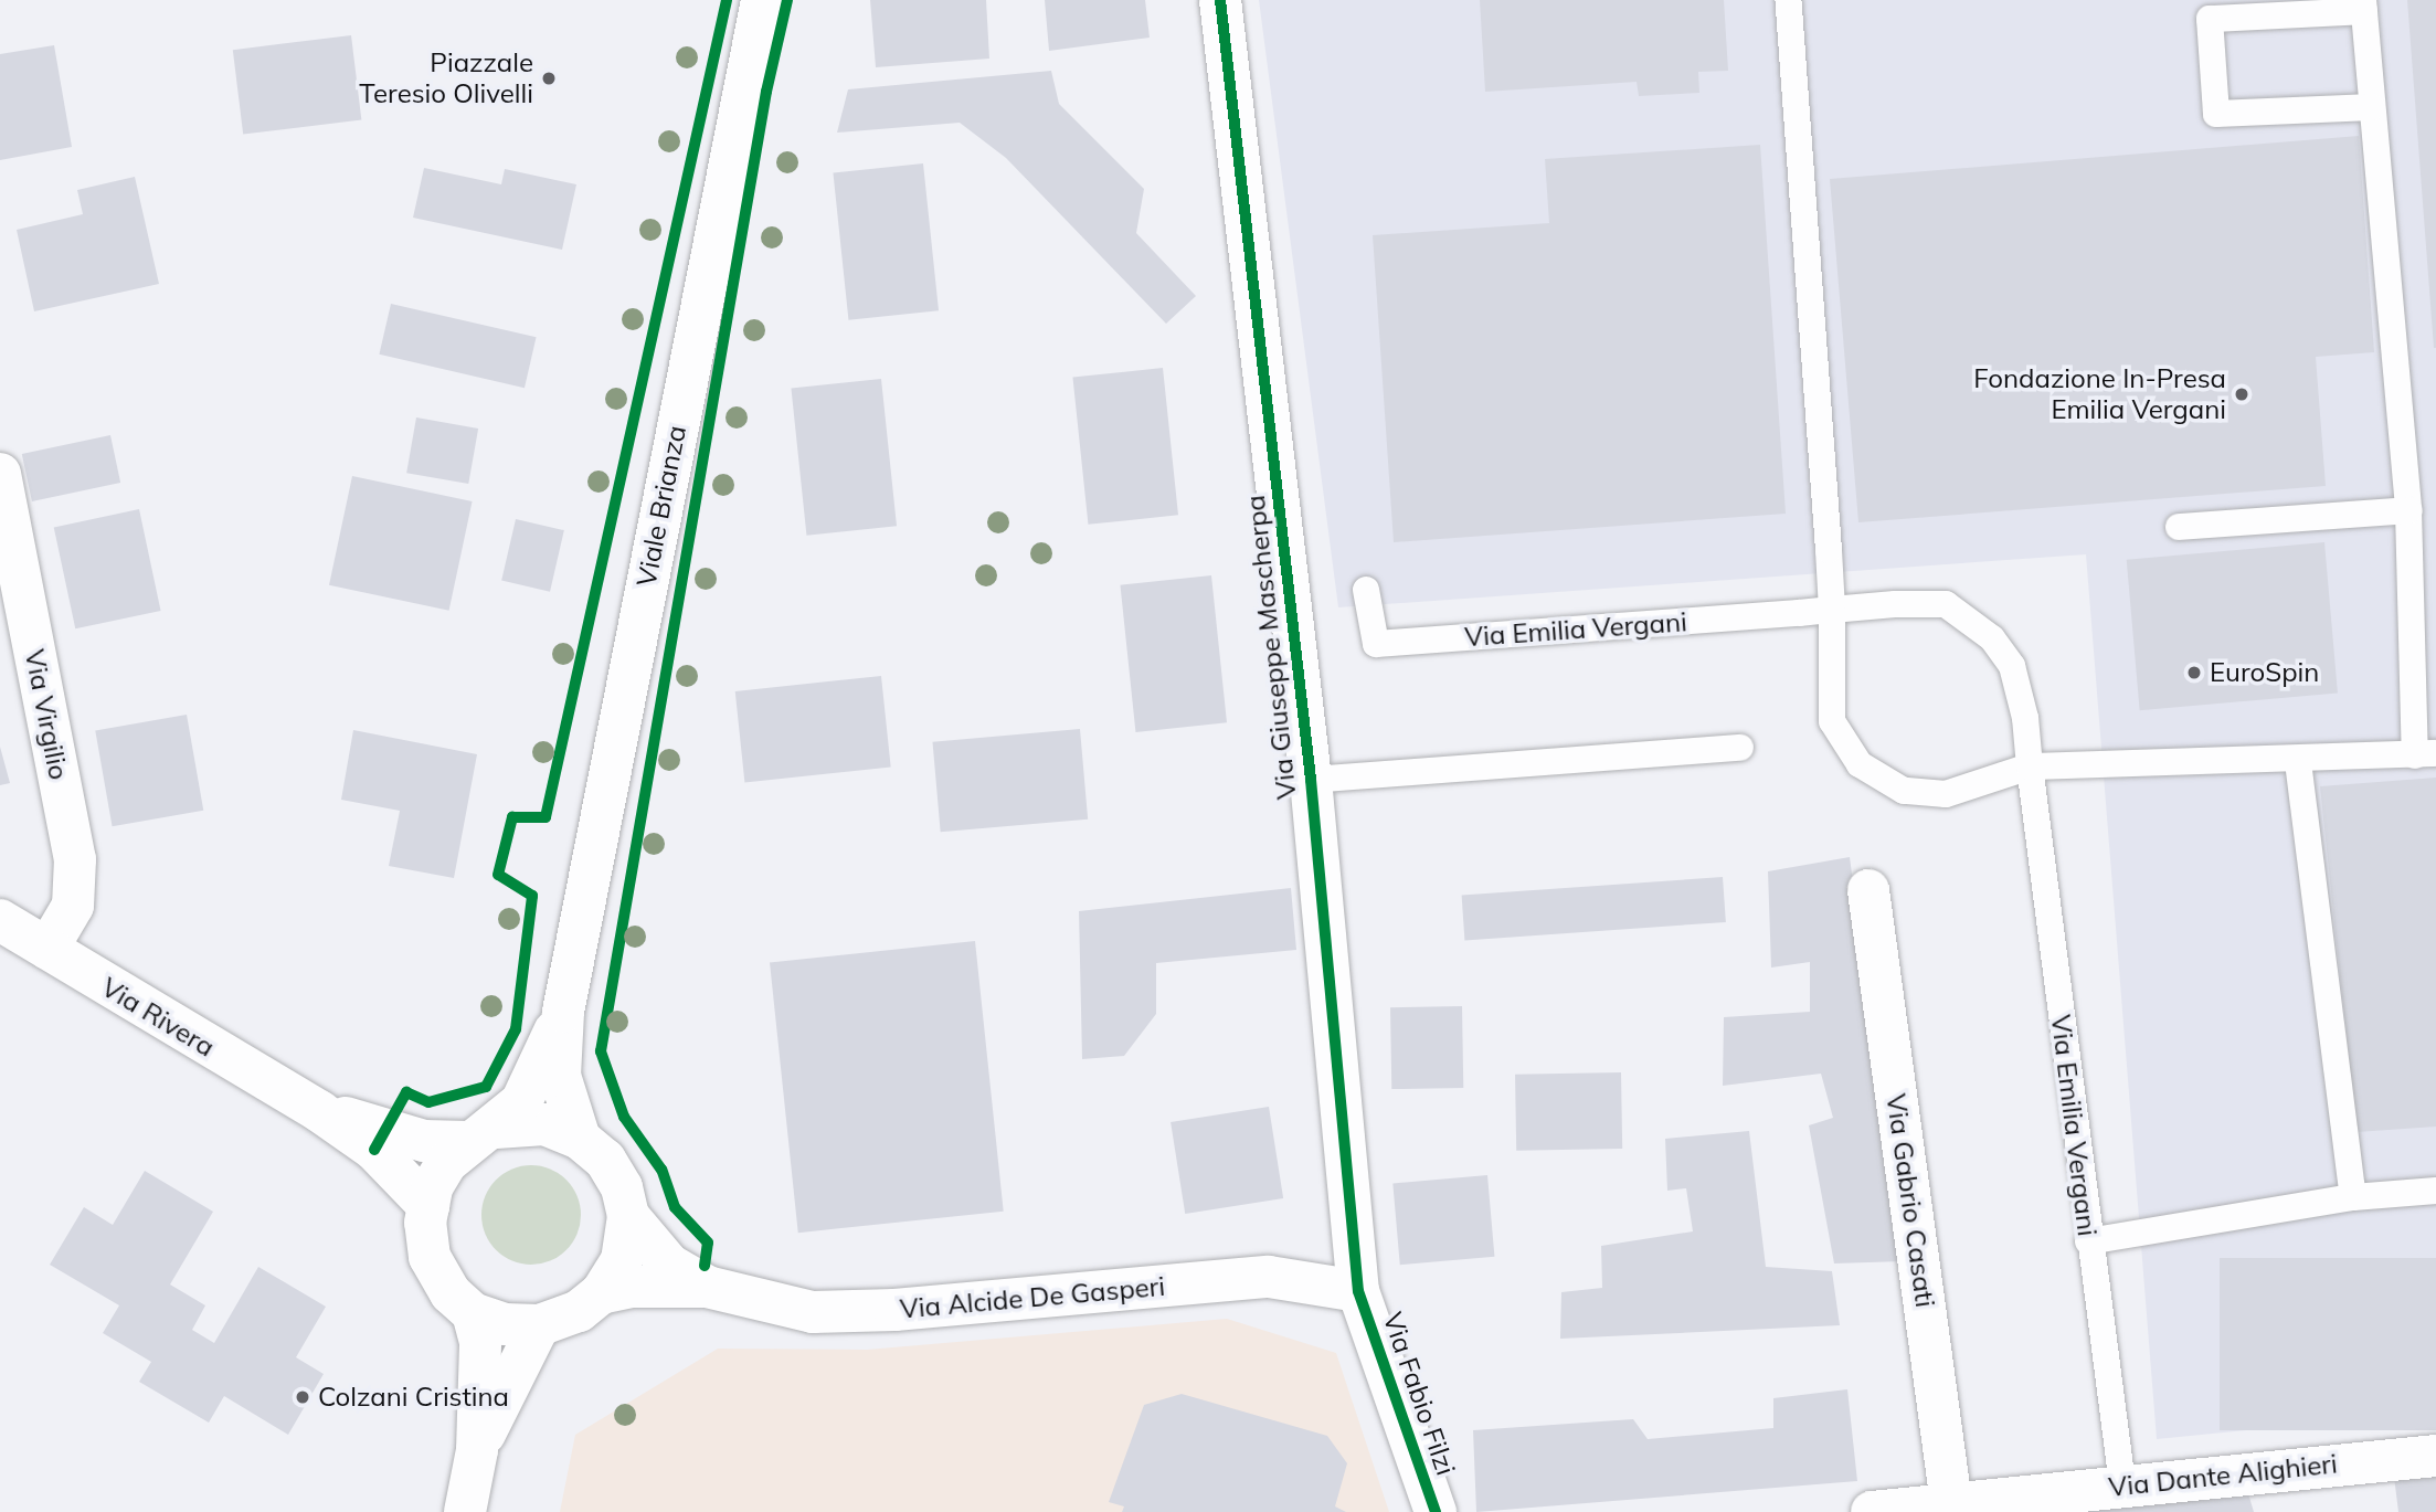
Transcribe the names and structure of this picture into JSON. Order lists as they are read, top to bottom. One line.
{"streets":{"street":["Viale Brianza","Via Giuseppe Mascherpa","Via Virgilio","Via Rivera","Via Gabrio Casati","Via Alcide De Gasperi","Via Fabio Filzi","Via Dante Alighieri"],"lane":["Via Emilia Vergani"]},"crossings":[["Viale Brianza","Via Rivera"],["Viale Brianza","Via Alcide De Gasperi"],["Via Emilia Vergani","Via Dante Alighieri"],["Via Giuseppe Mascherpa","Via Alcide De Gasperi"],["Via Giuseppe Mascherpa","Via Fabio Filzi"],["Via Virgilio","Via Rivera"],["Via Rivera","Via Alcide De Gasperi"],["Via Gabrio Casati","Via Dante Alighieri"],["Via Alcide De Gasperi","Via Fabio Filzi"]],"places":["Piazzale Teresio Olivelli","Fondazione In-Presa Emilia Vergani","EuroSpin","Colzani Cristina"]}
